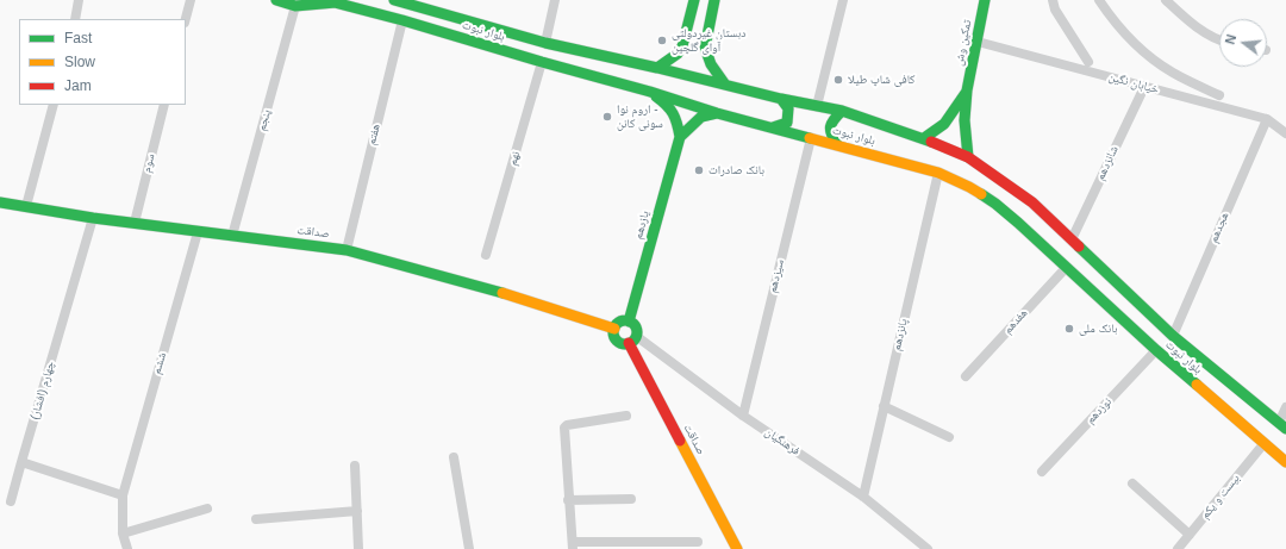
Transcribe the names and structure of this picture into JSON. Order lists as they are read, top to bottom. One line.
{"streets":{"main road":["بلوار نبوت","تمکین وش","یازدهم","صداقت"],"street":["خیابان نگین","پنجم","هفتم","نهم","سوم","شانزدهم","هجدهم","سیزدهم","هفدهم","پانزدهم","ششم","چهارم (افشار)","نوزدهم","فرهنگیان","بیست و یکم"]},"crossings":[["بلوار نبوت","پنجم"],["بلوار نبوت","هفتم"],["بلوار نبوت","نهم"],["بلوار نبوت","شانزدهم"],["بلوار نبوت","هجدهم"],["بلوار نبوت","سیزدهم"],["بلوار نبوت","هفدهم"],["بلوار نبوت","پانزدهم"],["بلوار نبوت","نوزدهم"],["بلوار نبوت","بیست و یکم"],["تمکین وش","خیابان نگین"],["خیابان نگین","شانزدهم"],["خیابان نگین","هجدهم"],["پنجم","صداقت"],["هفتم","صداقت"],["سوم","صداقت"],["یازدهم","صداقت"],["یازدهم","فرهنگیان"],["صداقت","ششم"],["صداقت","چهارم (افشار)"],["صداقت","فرهنگیان"],["سیزدهم","فرهنگیان"],["پانزدهم","فرهنگیان"]],"places":["دبستان غیردولتی آوای گلچین","کافی شاپ طیلا","اروم نوا - سونی کانن","بانک صادرات","بانک ملی"],"legend":["Fast","Slow","Jam"],"north":"left"}
